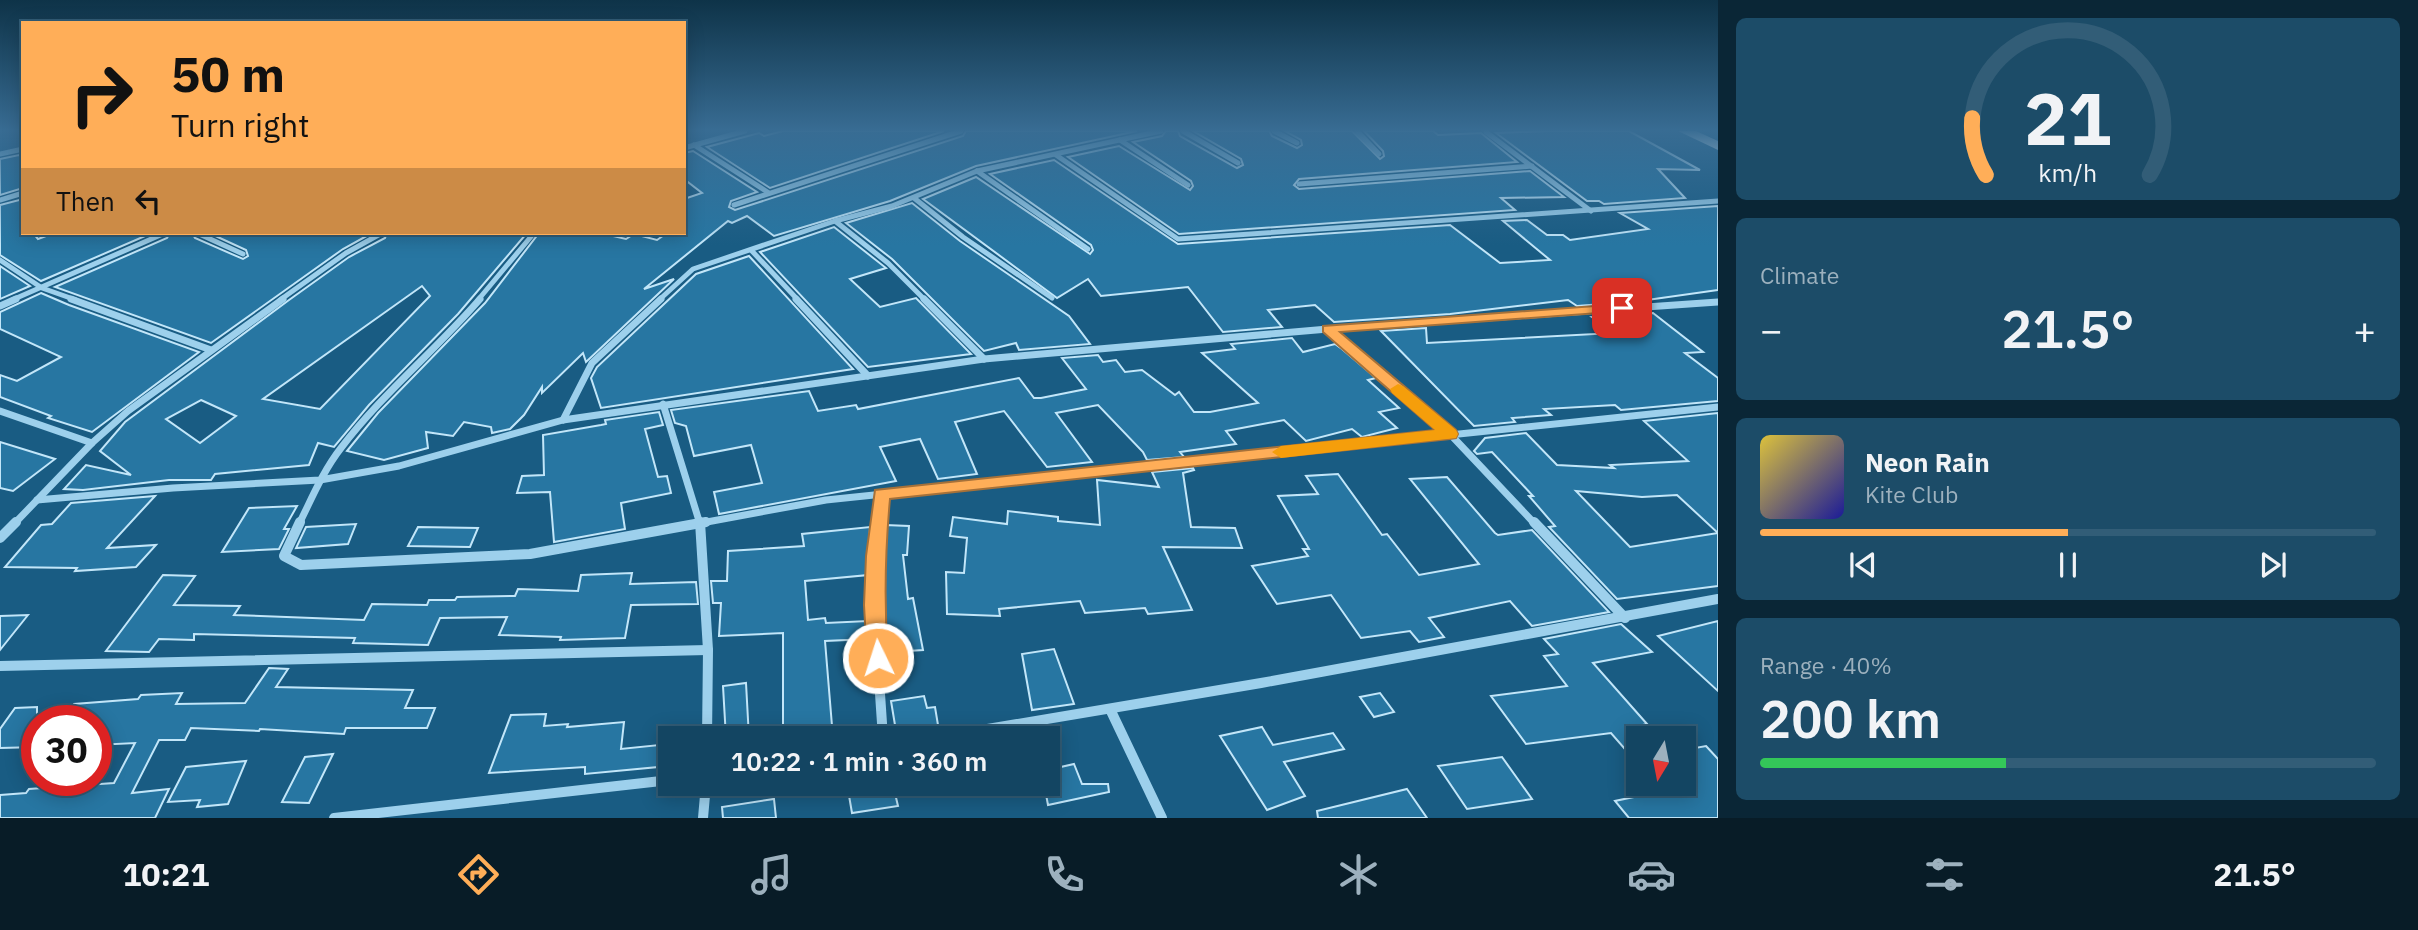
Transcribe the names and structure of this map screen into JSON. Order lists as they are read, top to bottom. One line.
{"north":"bottom","page":{"turn":["50 m","Turn right"],"then":"Then","tile":["Climate",["Range · 40%","200 km"]],"heat":["−","21.5°","+"],"song":["Neon Rain","Kite Club"],"limit":"30","trip":"10:22 · 1 min · 360 m","tabs":["10:21","21.5°"],"gauge":["21","km/h"]}}
